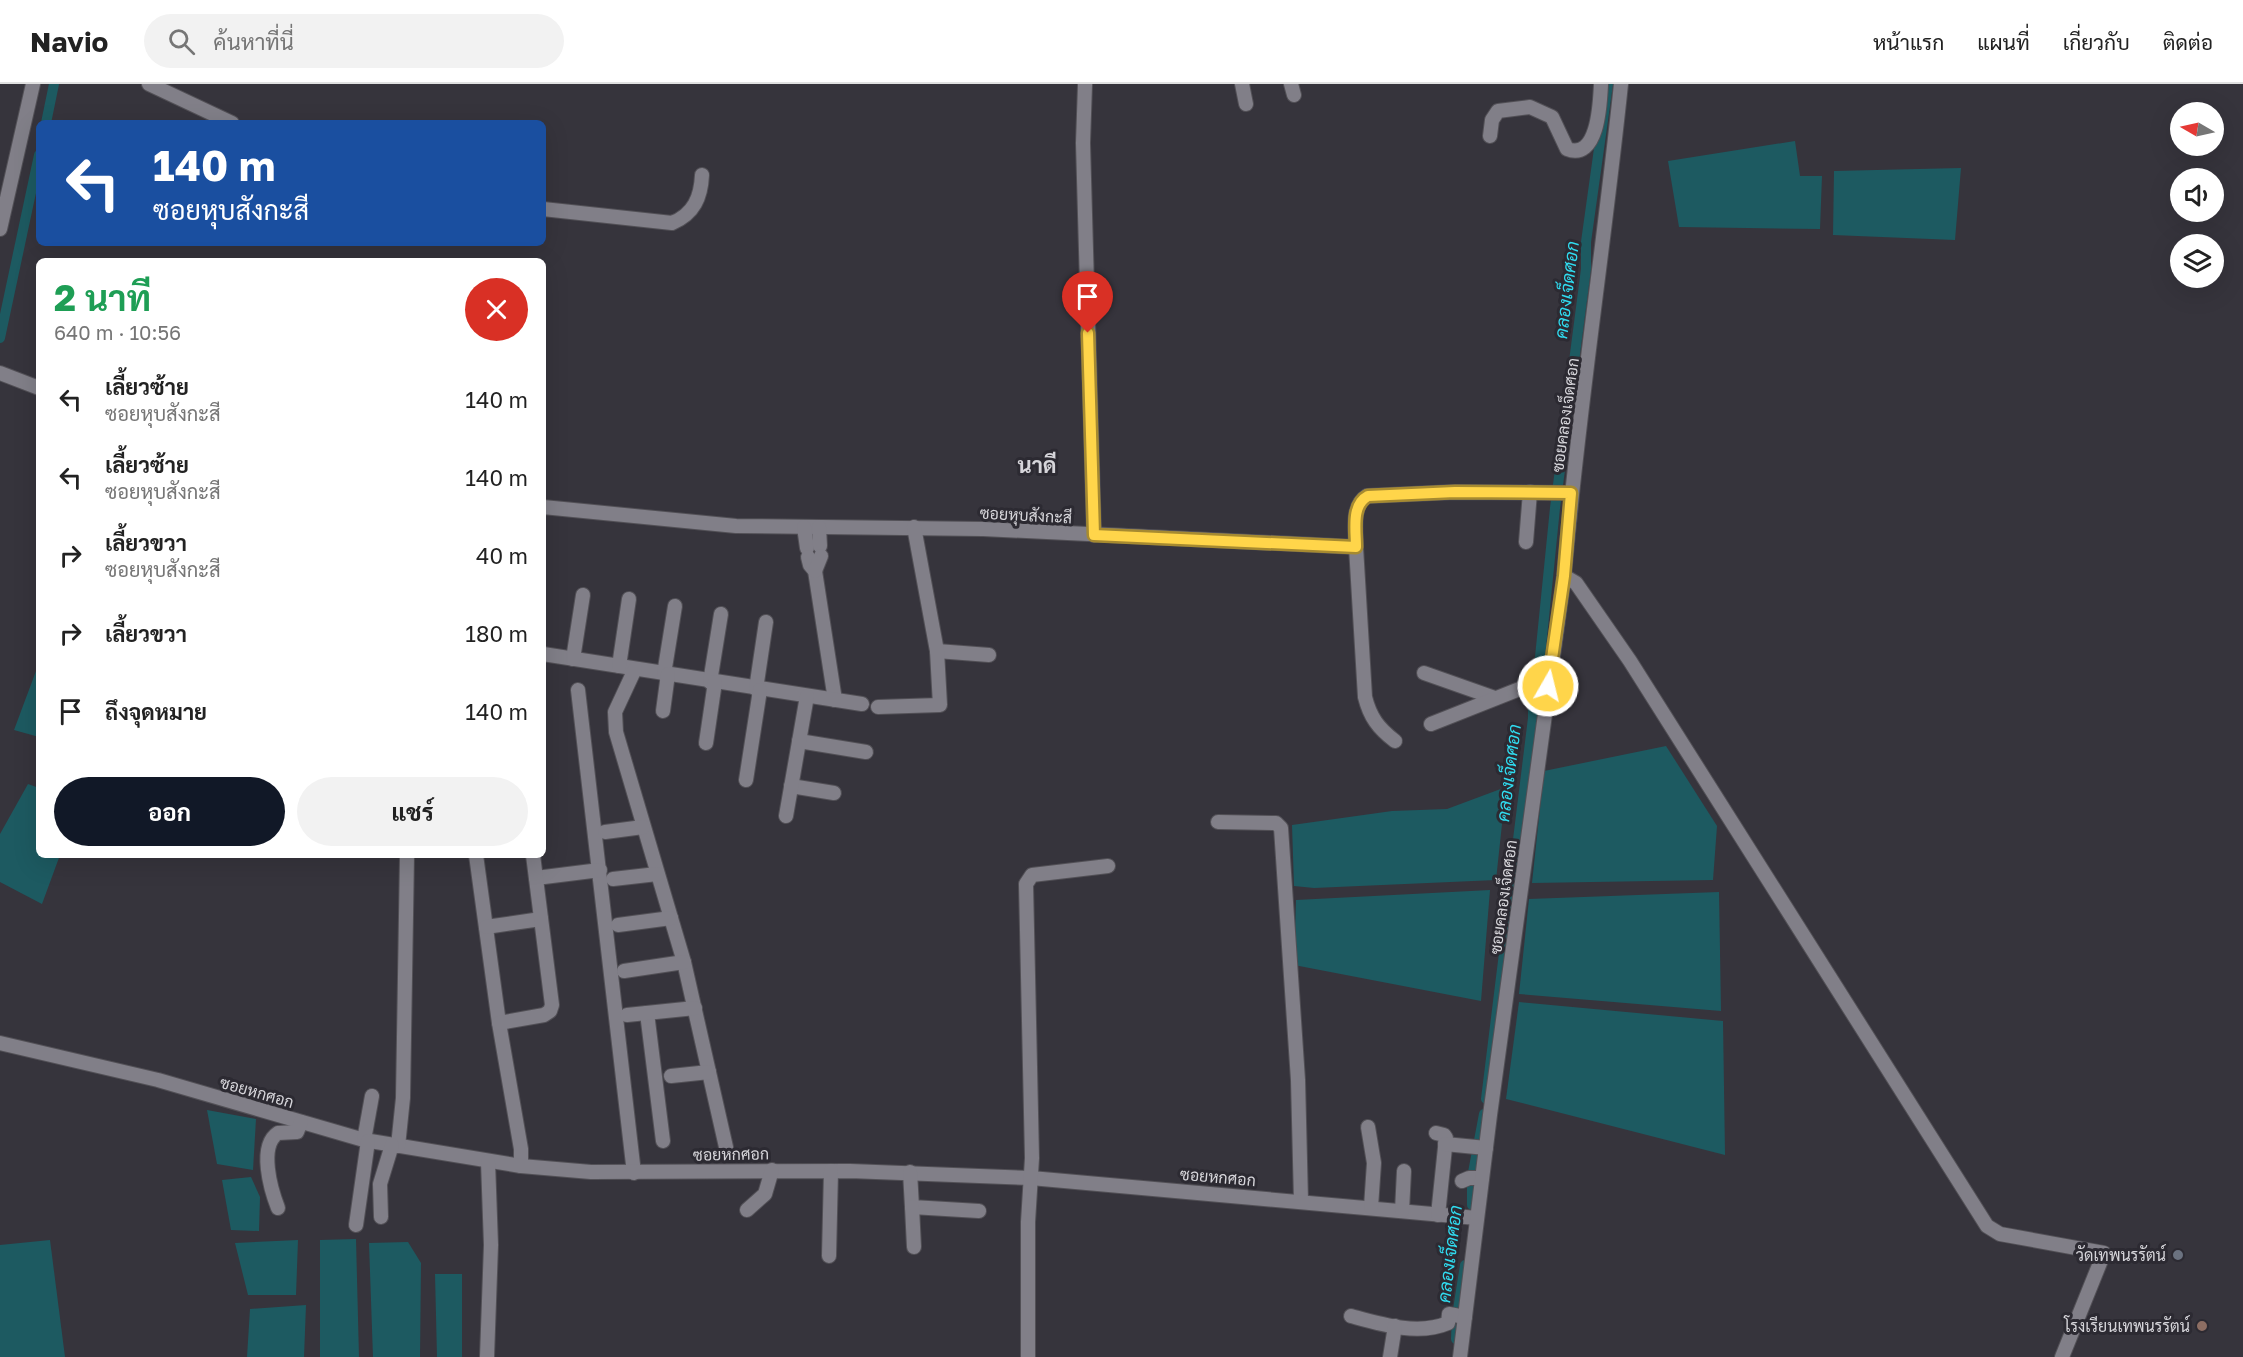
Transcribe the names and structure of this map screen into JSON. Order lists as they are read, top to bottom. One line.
{"streets":{"street":["ซอยคลองเจ็ดศอก","ซอยหุบสังกะสี","ซอยหกศอก"]},"crossings":[["ซอยคลองเจ็ดศอก","ซอยหกศอก"]],"districts":["นาดี"],"water":["คลองเจ็ดศอก"],"places":["วัดเทพนรรัตน์","โรงเรียนเทพนรรัตน์"],"north":"left","page":{"header":"Navio","search":"ค้นหาที่นี่","nav":["หน้าแรก","แผนที่","เกี่ยวกับ","ติดต่อ"],"turn":["140 m","ซอยหุบสังกะสี"],"heading":["2 นาที","640 m · 10:56"],"list":[{"name":"เลี้ยวซ้าย","note":"ซอยหุบสังกะสี","value":"140 m"},{"name":"เลี้ยวซ้าย","note":"ซอยหุบสังกะสี","value":"140 m"},{"name":"เลี้ยวขวา","note":"ซอยหุบสังกะสี","value":"40 m"},{"name":"เลี้ยวขวา","value":"180 m"},{"name":"ถึงจุดหมาย","value":"140 m"}],"buttons":["ออก","แชร์"]}}
